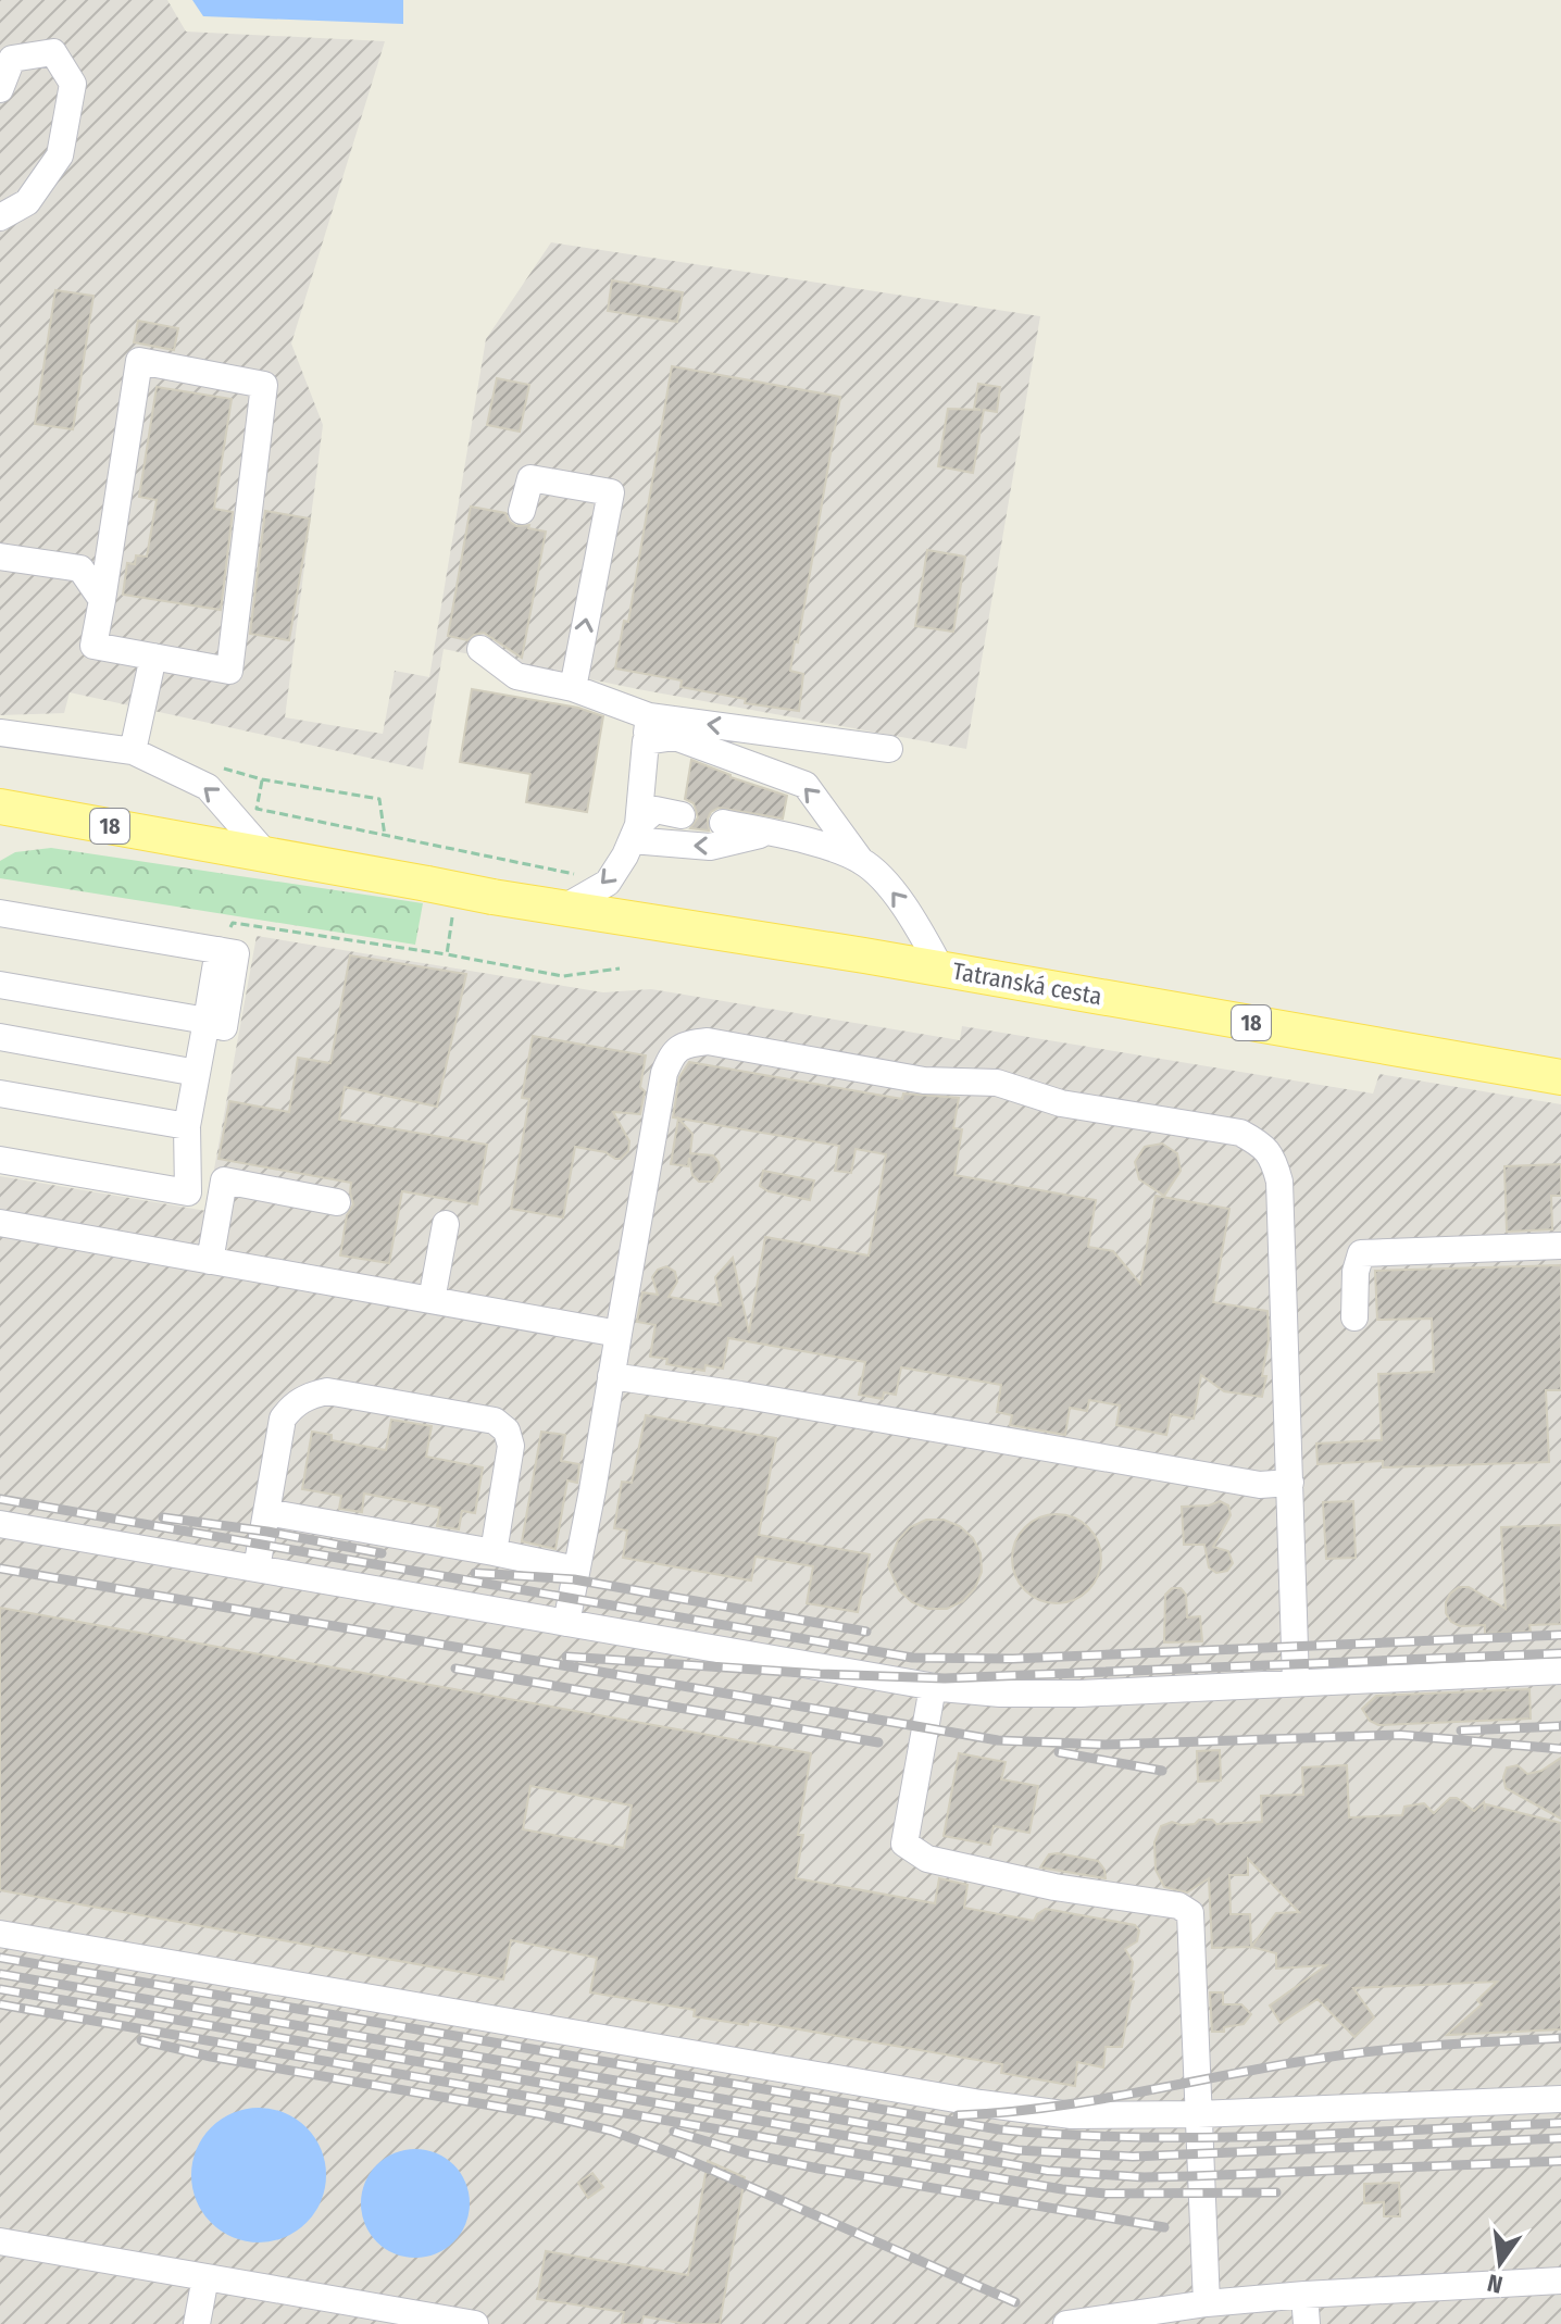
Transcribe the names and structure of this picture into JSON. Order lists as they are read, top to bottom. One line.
{"streets":{"main road":["18","Tatranská cesta"]},"crossings":[["18","Tatranská cesta"]],"north":"bottom"}
